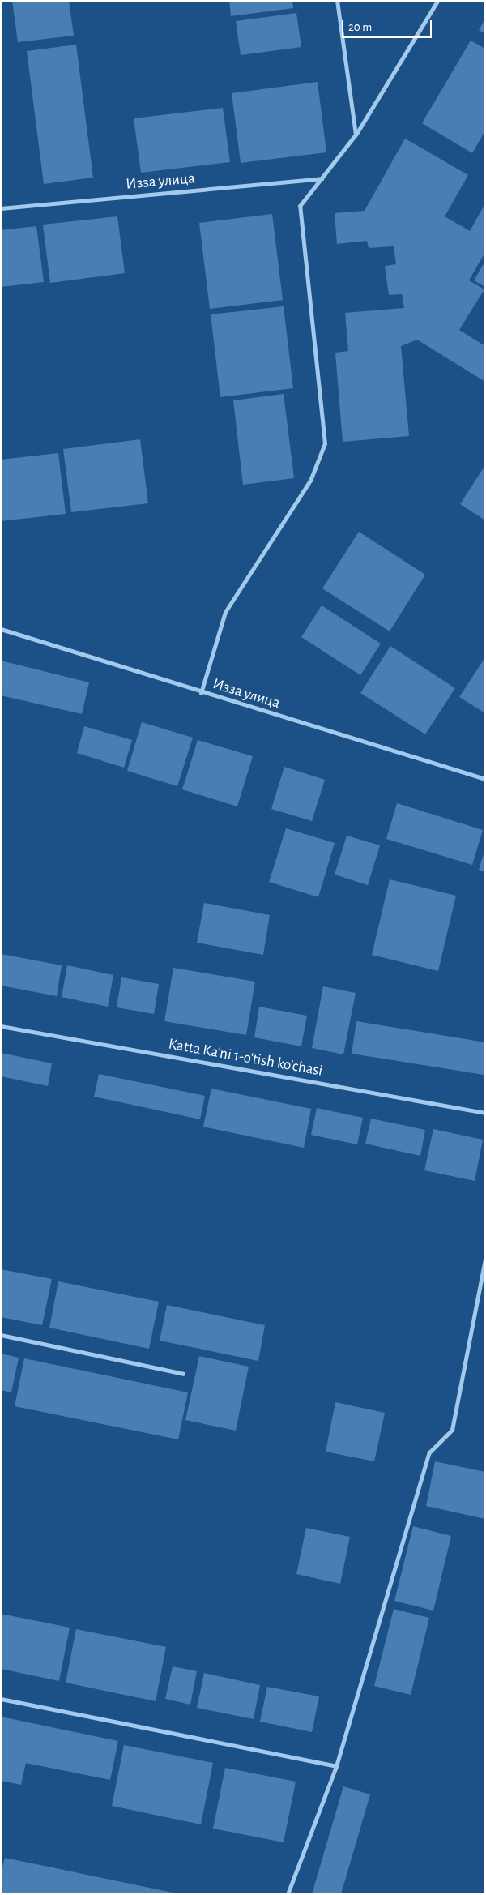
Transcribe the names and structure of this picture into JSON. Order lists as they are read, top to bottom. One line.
{"streets":{"street":["Изза улица","Katta Ka'ni 1-o'tish ko'chasi"]},"scale_bar":"20 m"}
